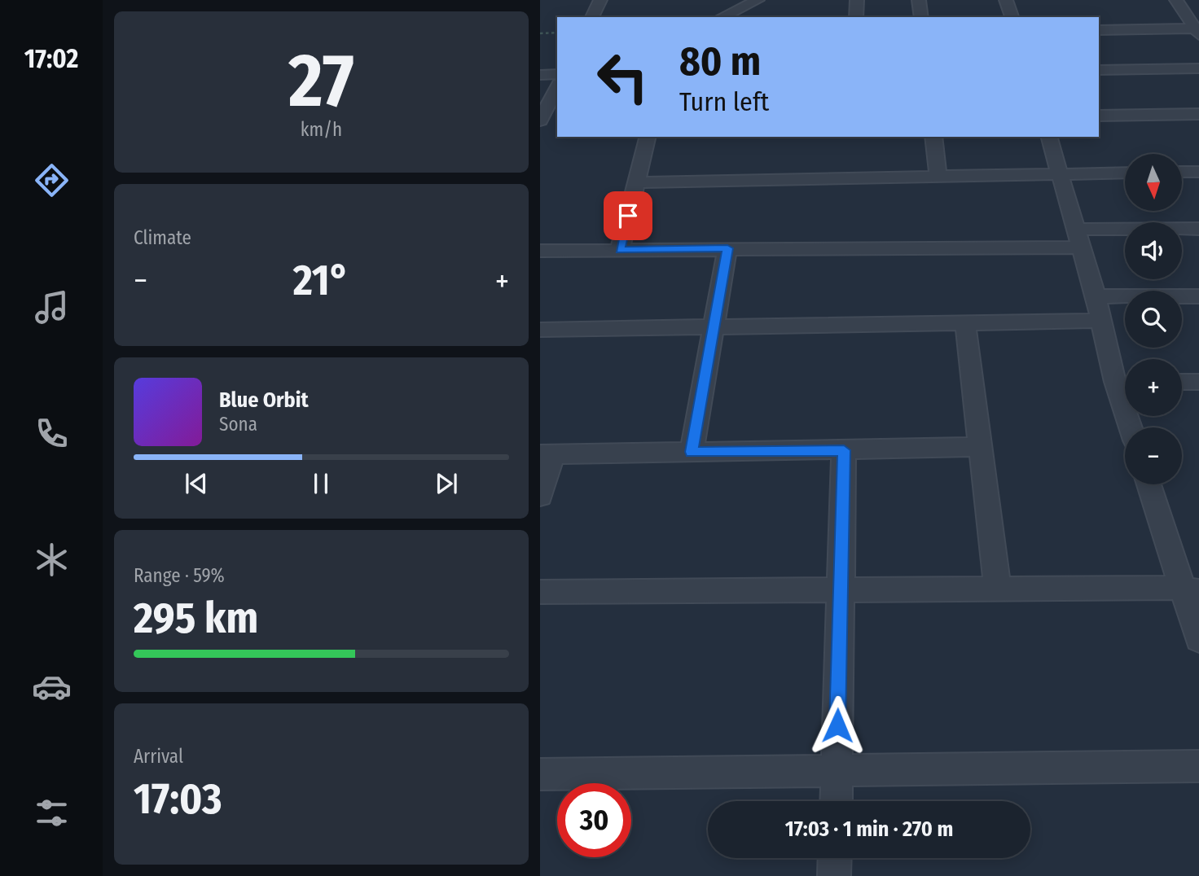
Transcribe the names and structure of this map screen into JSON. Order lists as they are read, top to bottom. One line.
{"north":"bottom","page":{"tabs":"17:02","tile":[["27","km/h"],"Climate",["Range · 59%","295 km"],["Arrival","17:03"]],"turn":["80 m","Turn left"],"map_buttons":["+","−"],"heat":["−","21°","+"],"song":["Blue Orbit","Sona"],"limit":"30","trip":"17:03 · 1 min · 270 m"}}
